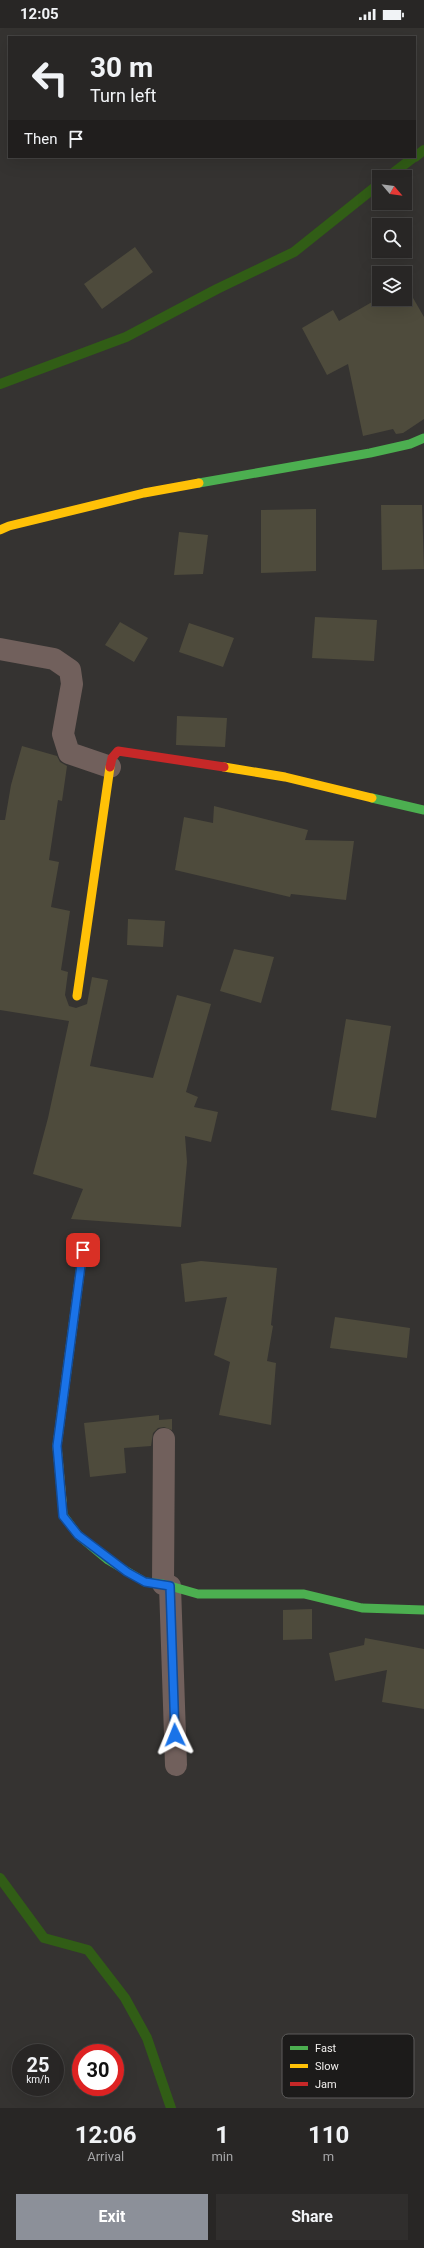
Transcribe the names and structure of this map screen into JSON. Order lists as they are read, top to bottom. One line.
{"legend":["Fast","Slow","Jam"],"north":"bottom right","page":{"status":"12:05","turn":["30 m","Turn left"],"then":"Then","speed":"25 km/h","limit":"30","eta":["12:06","Arrival","1","min","110","m"],"buttons":["Exit","Share"]}}
